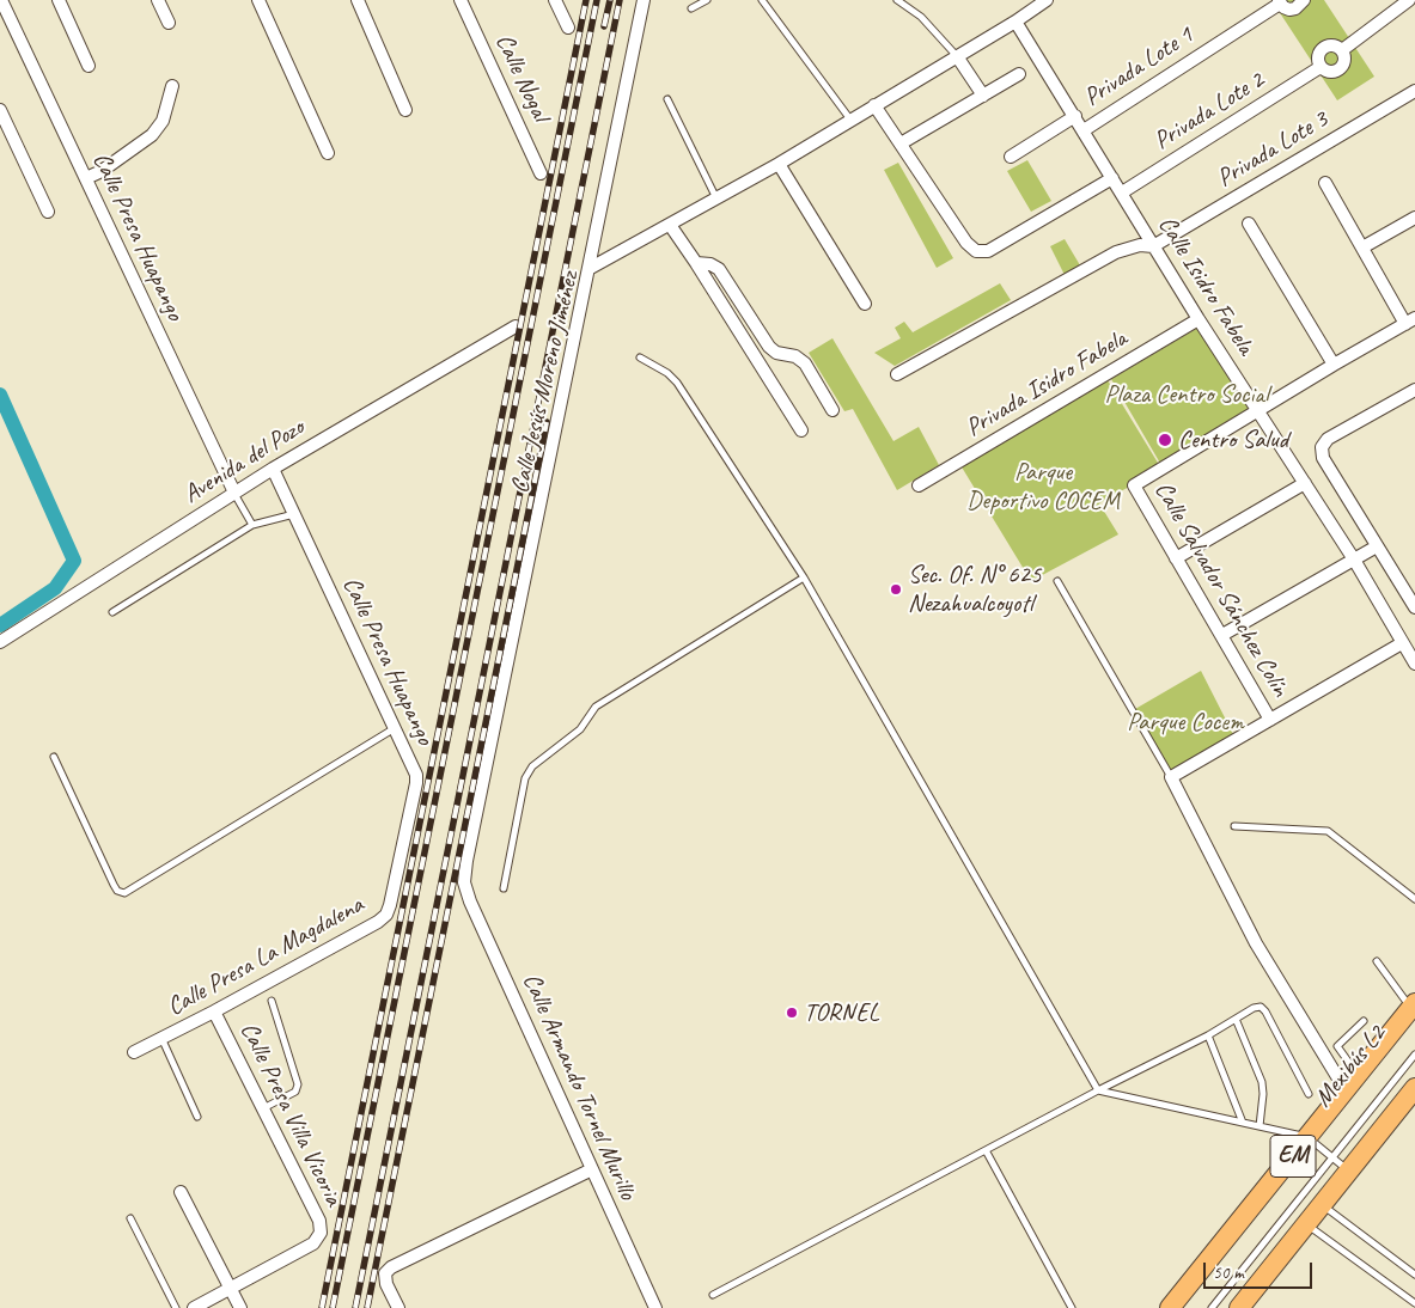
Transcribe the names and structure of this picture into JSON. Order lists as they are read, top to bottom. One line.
{"streets":{"main road":["EM"],"street":["Privada Lote 1","Calle Nogal","Privada Lote 2","Privada Lote 3","Calle Presa Huapango","Calle Isidro Fabela","Calle Jesús Moreno Jiménez","Privada Isidro Fabela","Avenida del Pozo","Calle Salvador Sánchez Colín","Calle Presa La Magdalena","Calle Armando Tornel Murillo","Calle Presa Villa Vicoria"],"lane":["Mexibús L2"]},"crossings":[["Privada Lote 1","Calle Isidro Fabela"],["Privada Lote 2","Calle Isidro Fabela"],["Privada Lote 3","Calle Isidro Fabela"],["Calle Presa Huapango","Avenida del Pozo"],["Calle Presa Huapango","Calle Presa La Magdalena"],["Calle Isidro Fabela","Calle Jesús Moreno Jiménez"],["Calle Isidro Fabela","Privada Isidro Fabela"],["Calle Isidro Fabela","Calle Salvador Sánchez Colín"],["Calle Jesús Moreno Jiménez","Calle Armando Tornel Murillo"],["Calle Presa La Magdalena","Calle Presa Villa Vicoria"]],"parks":["Plaza Centro Social","Parque Deportivo COCEM","Parque Cocem"],"places":["Centro Salud","Sec. Of. N° 625 Nezahualcoyotl","TORNEL"],"scale_bar":"50 m"}
